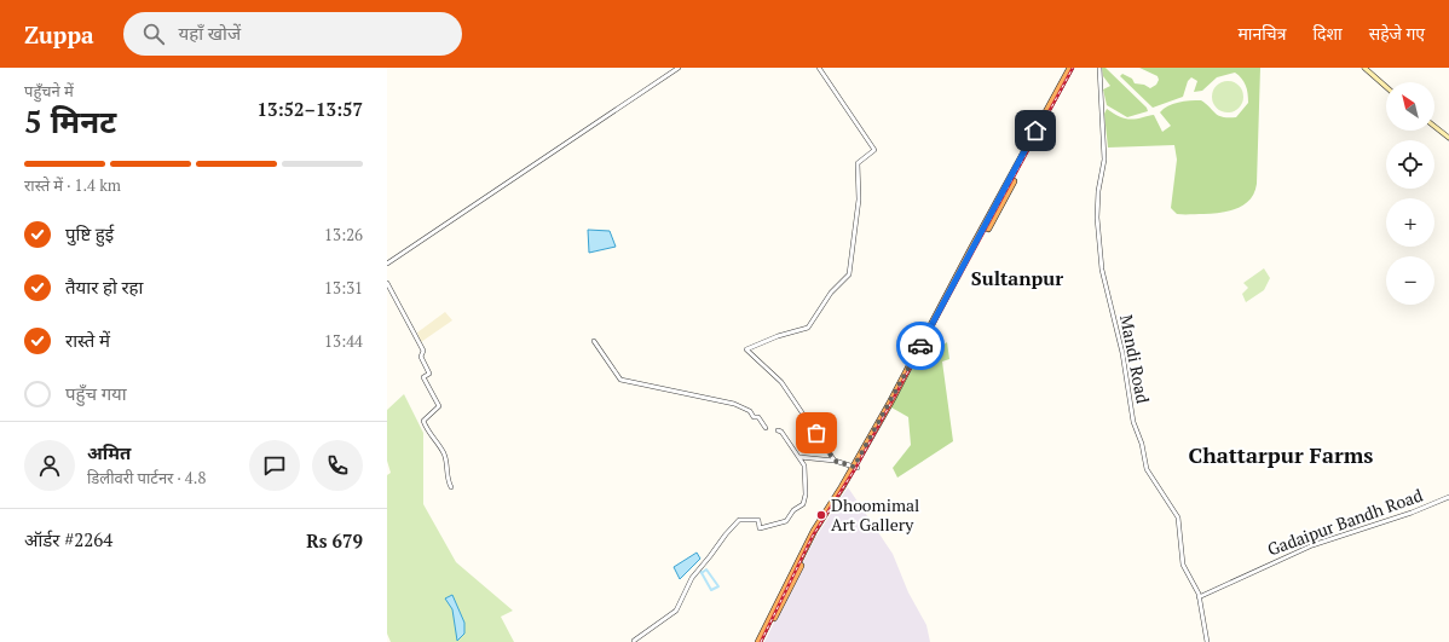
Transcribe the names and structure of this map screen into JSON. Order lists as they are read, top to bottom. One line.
{"streets":{"street":["Mandi Road","Gadaipur Bandh Road"]},"crossings":[["Mandi Road","Gadaipur Bandh Road"]],"districts":["Sultanpur","Chattarpur Farms"],"places":["Dhoomimal Art Gallery"],"north":"top left","page":{"header":"Zuppa","search":"यहाँ खोजें","nav":["मानचित्र","दिशा","सहेजे गए"],"heading":["5 मिनट","पहुँचने में","13:52–13:57"],"panel":["अमित","डिलीवरी पार्टनर · 4.8","ऑर्डर #2264","Rs 679"],"map_buttons":["+","−"],"bar":"रास्ते में · 1.4 km","list":[["पुष्टि हुई","13:26"],["तैयार हो रहा","13:31"],["रास्ते में","13:44"],"पहुँच गया"]}}
